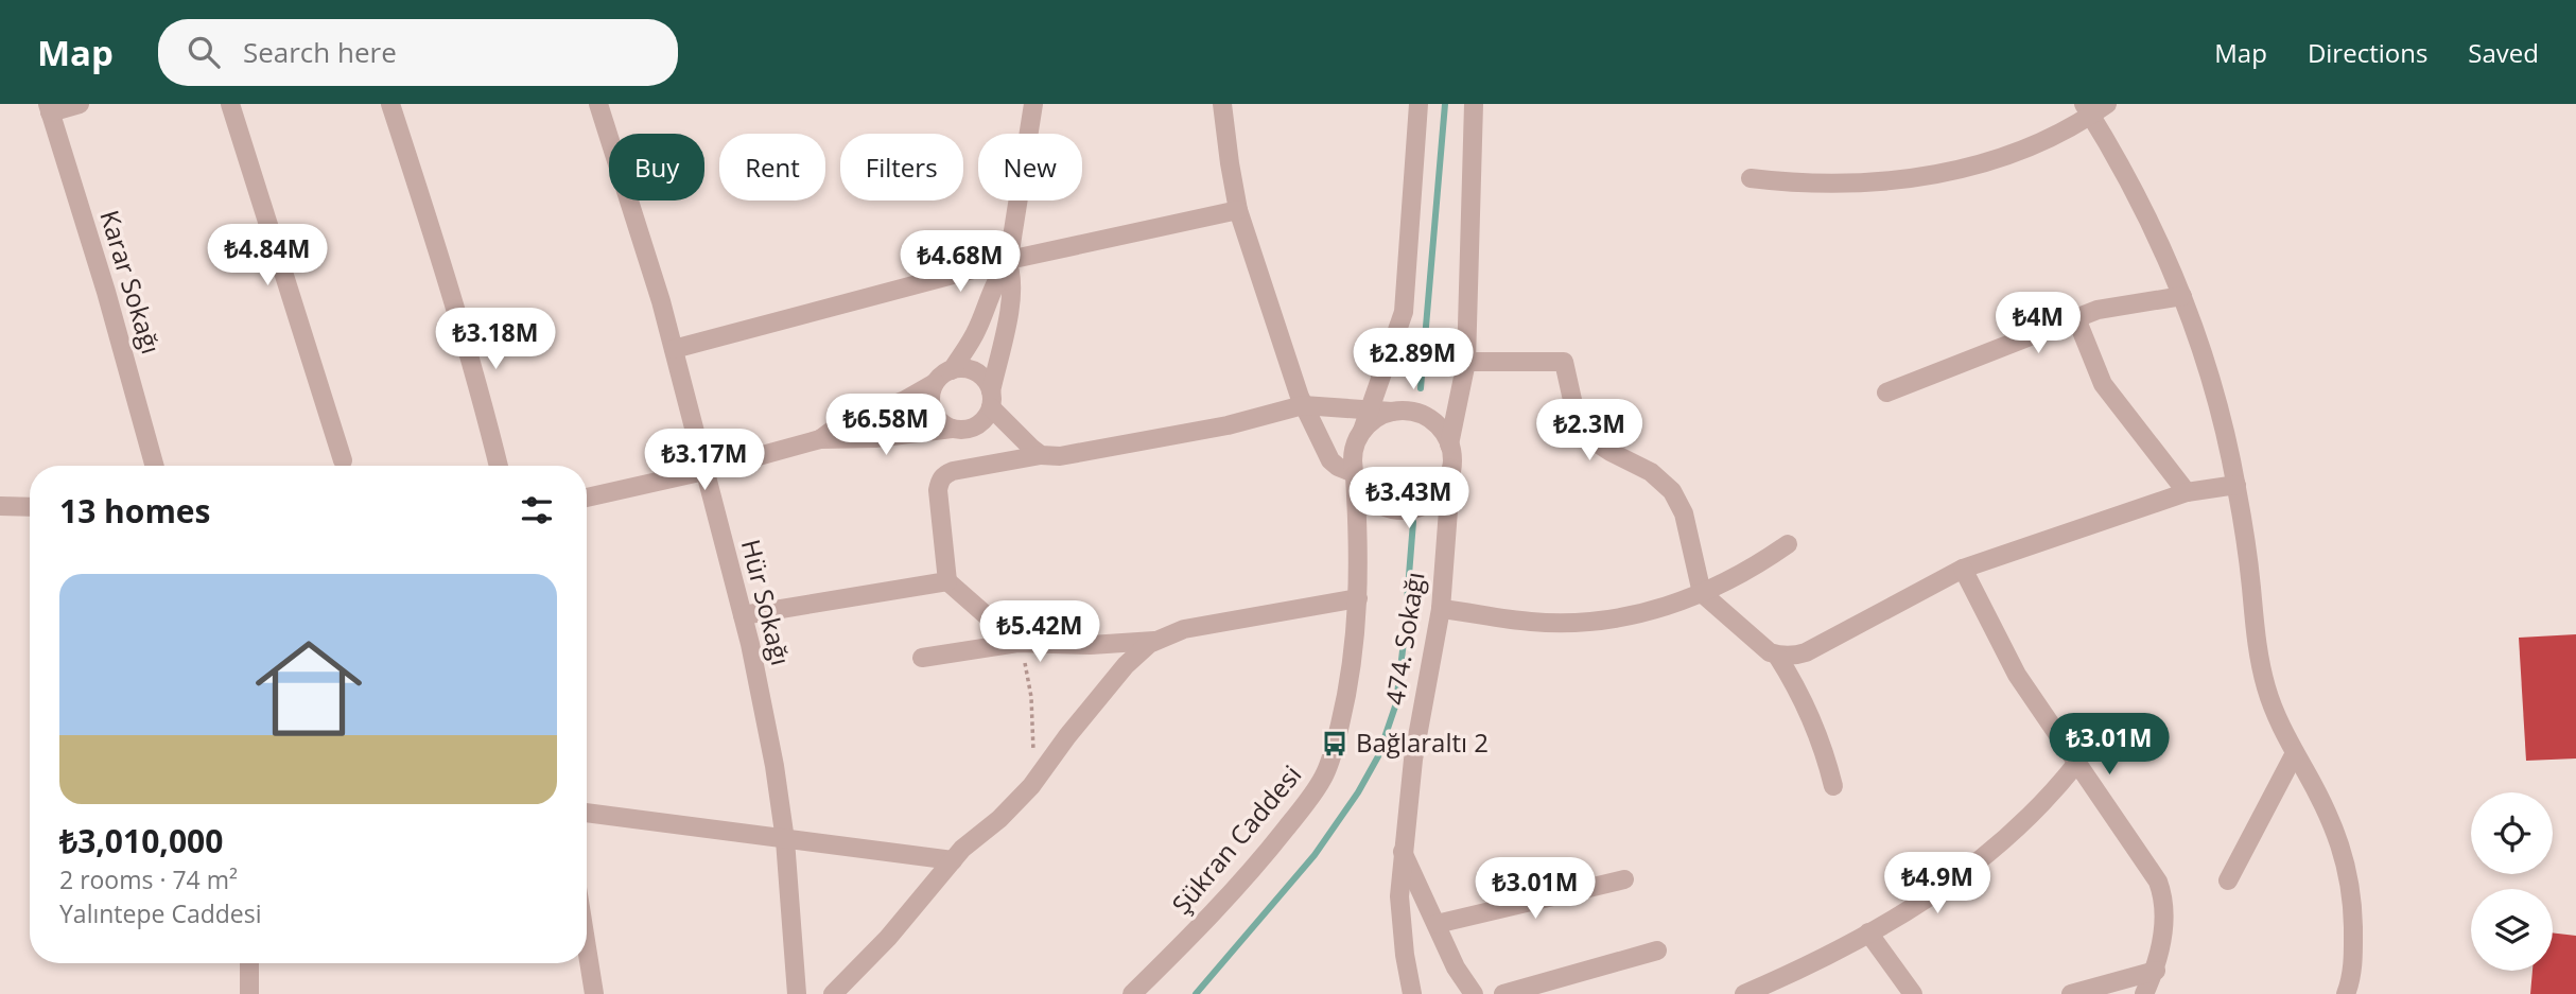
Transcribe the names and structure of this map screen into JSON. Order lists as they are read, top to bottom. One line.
{"streets":{"street":["Karar Sokağı","Hür Sokağı","474. Sokağı","Şükran Caddesi"]},"crossings":[["474. Sokağı","Şükran Caddesi"]],"places":{"bus stop":["Bağlaraltı 2"]},"page":{"header":"Map","search":"Search here","nav":["Map","Directions","Saved"],"chip":["Buy","Rent","Filters","New"],"price":["₺4.84M","₺4.68M","₺4M","₺3.18M","₺2.89M","₺6.58M","₺2.3M","₺3.17M","₺3.43M","₺5.42M","₺3.01M","₺4.9M","₺3.01M"],"heading":"13 homes","list":[{"name":"₺3,010,000","note":"2 rooms · 74 m² · Yalıntepe Caddesi"}]}}
